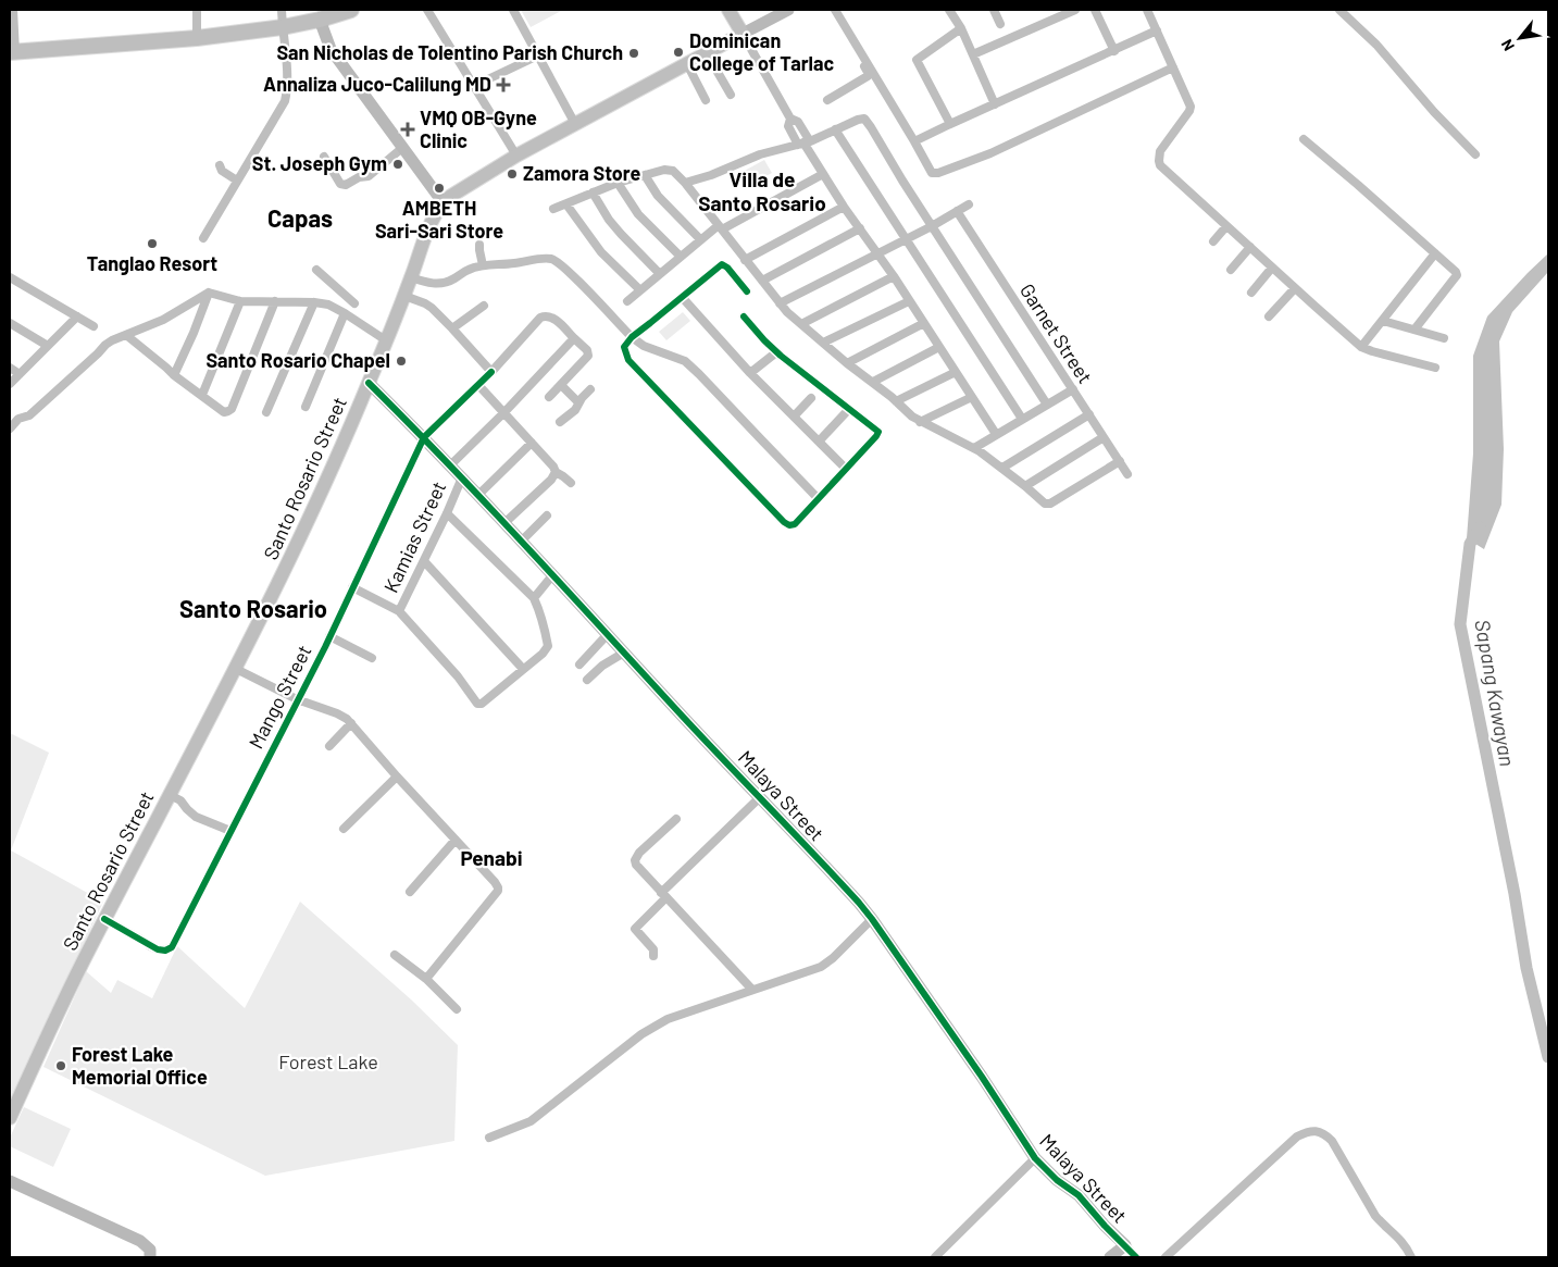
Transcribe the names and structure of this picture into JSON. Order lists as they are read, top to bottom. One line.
{"streets":{"main road":["Santo Rosario Street"],"street":["Garnet Street","Kamias Street","Mango Street","Malaya Street"]},"crossings":[["Santo Rosario Street","Malaya Street"],["Kamias Street","Malaya Street"],["Mango Street","Malaya Street"]],"districts":["Villa de Santo Rosario","Capas","Santo Rosario","Penabi"],"water":["Sapang Kawayan"],"parks":["Forest Lake"],"places":{"other":["Dominican College of Tarlac","San Nicholas de Tolentino Parish Church","St. Joseph Gym","Zamora Store","AMBETH Sari-Sari Store","Tanglao Resort","Santo Rosario Chapel","Forest Lake Memorial Office"],"health":["Annaliza Juco-Calilung MD","VMQ OB-Gyne Clinic"]},"north":"bottom left"}
